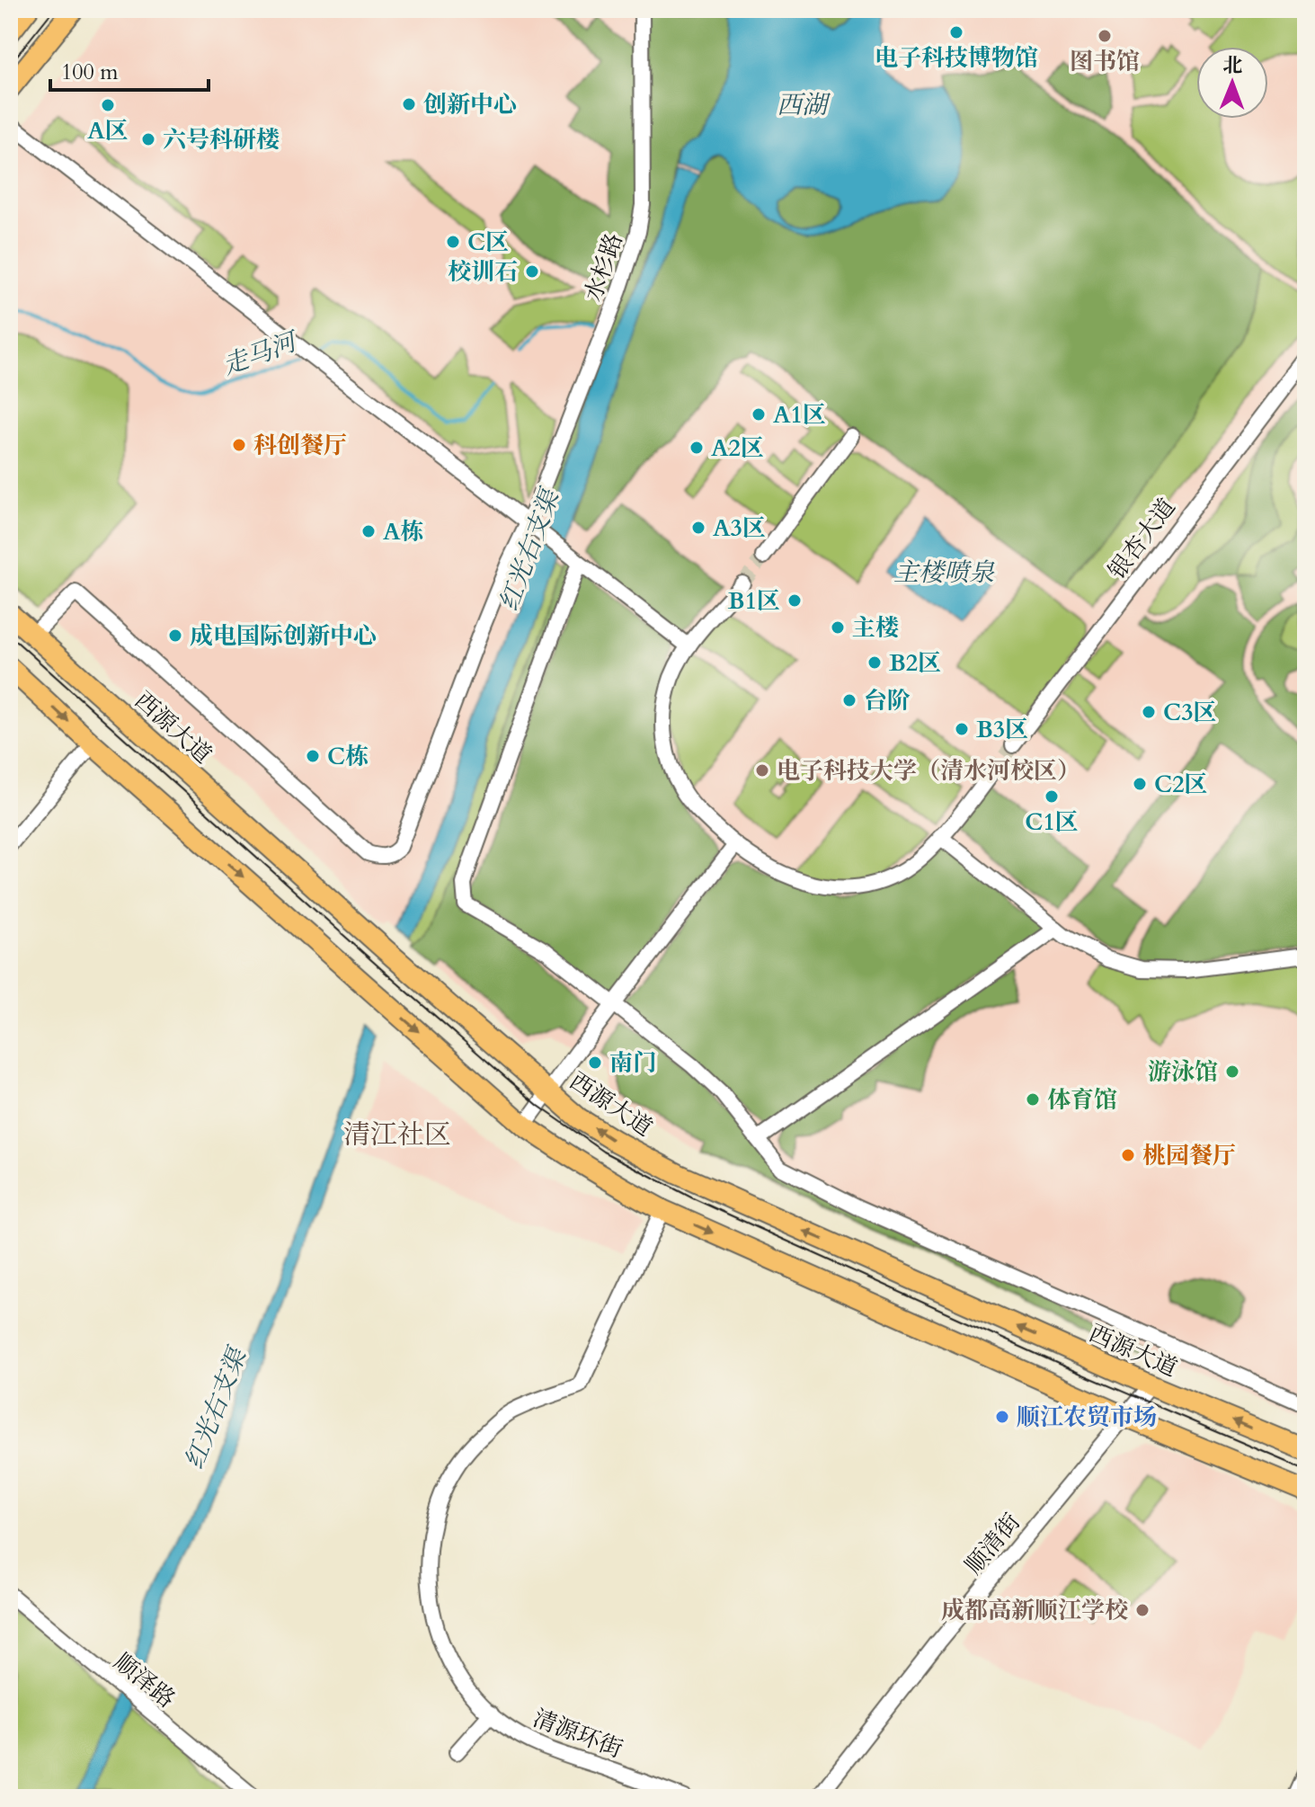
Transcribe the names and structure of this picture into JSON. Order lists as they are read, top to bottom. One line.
{"streets":{"main road":["西源大道"],"street":["水杉路","银杏大道","顺清街","顺泽路","清源环街"]},"crossings":[["水杉路","西源大道"],["西源大道","顺清街"]],"districts":["清江社区"],"water":["西湖","走马河","红光右支渠","主楼喷泉"],"places":["电子科技博物馆","图书馆","创新中心","A区","六号科研楼","C区","校训石","A1区","科创餐厅","A2区","A3区","A栋","B1区","主楼","成电国际创新中心","B2区","台阶","C3区","B3区","C栋","电子科技大学（清水河校区）","C2区","C1区","南门","游泳馆","体育馆","桃园餐厅","顺江农贸市场","成都高新顺江学校"],"scale_bar":"100 m","north":"top"}
